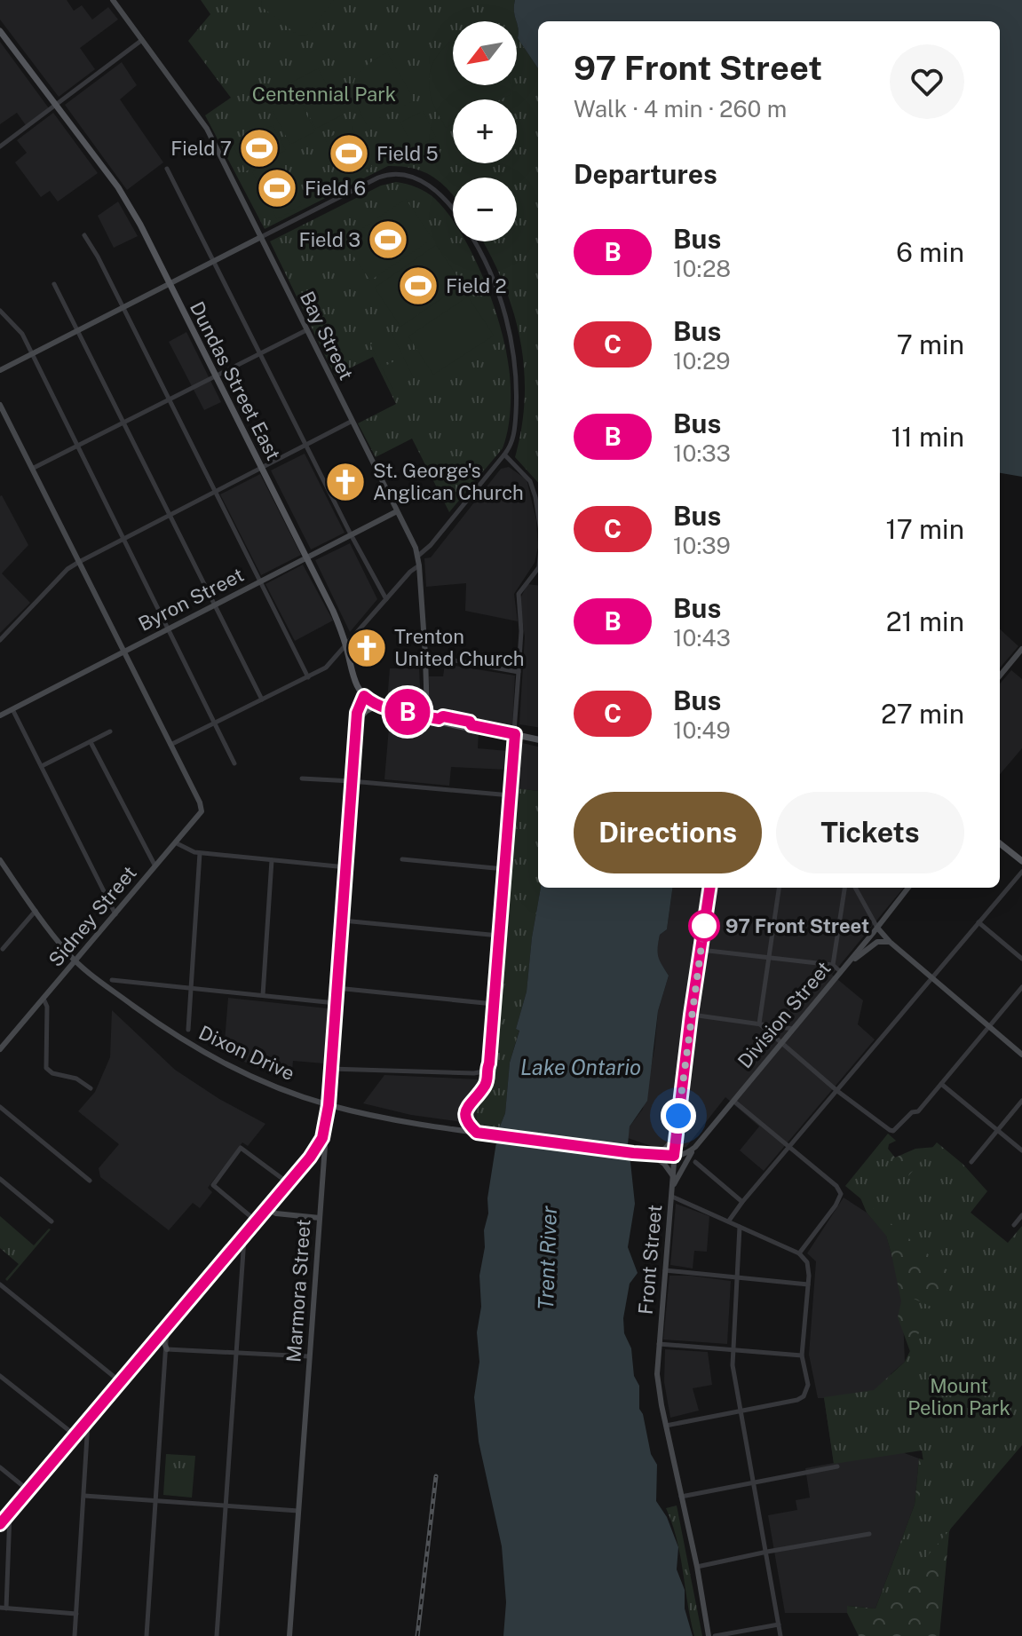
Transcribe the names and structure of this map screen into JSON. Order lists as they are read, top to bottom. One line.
{"streets":{"main road":["Dundas Street East"],"street":["Bay Street","Byron Street","Sidney Street","Division Street","Dixon Drive","Front Street","Marmora Street"]},"crossings":[["Bay Street","Byron Street"],["Dundas Street East","Byron Street"],["Dundas Street East","Marmora Street"],["Sidney Street","Dixon Drive"],["Division Street","Dixon Drive"],["Division Street","Front Street"],["Dixon Drive","Front Street"],["Dixon Drive","Marmora Street"]],"water":["Lake Ontario","Trent River"],"parks":["Centennial Park","Mount Pelion Park"],"places":{"sports":["Field 7","Field 5","Field 6","Field 3","Field 2"],"church":["St. George's Anglican Church","Trenton United Church"],"other":["97 Front Street"]},"lines":["bus line B"],"north":"bottom left","page":{"on_map":"B","map_buttons":["+","−"],"heading":[["97 Front Street","Walk · 4 min · 260 m"],"Departures"],"list":[{"mark":"B","name":"Bus","note":"10:28","value":"6 min"},{"mark":"C","name":"Bus","note":"10:29","value":"7 min"},{"mark":"B","name":"Bus","note":"10:33","value":"11 min"},{"mark":"C","name":"Bus","note":"10:39","value":"17 min"},{"mark":"B","name":"Bus","note":"10:43","value":"21 min"},{"mark":"C","name":"Bus","note":"10:49","value":"27 min"}],"buttons":["Directions","Tickets"]}}
